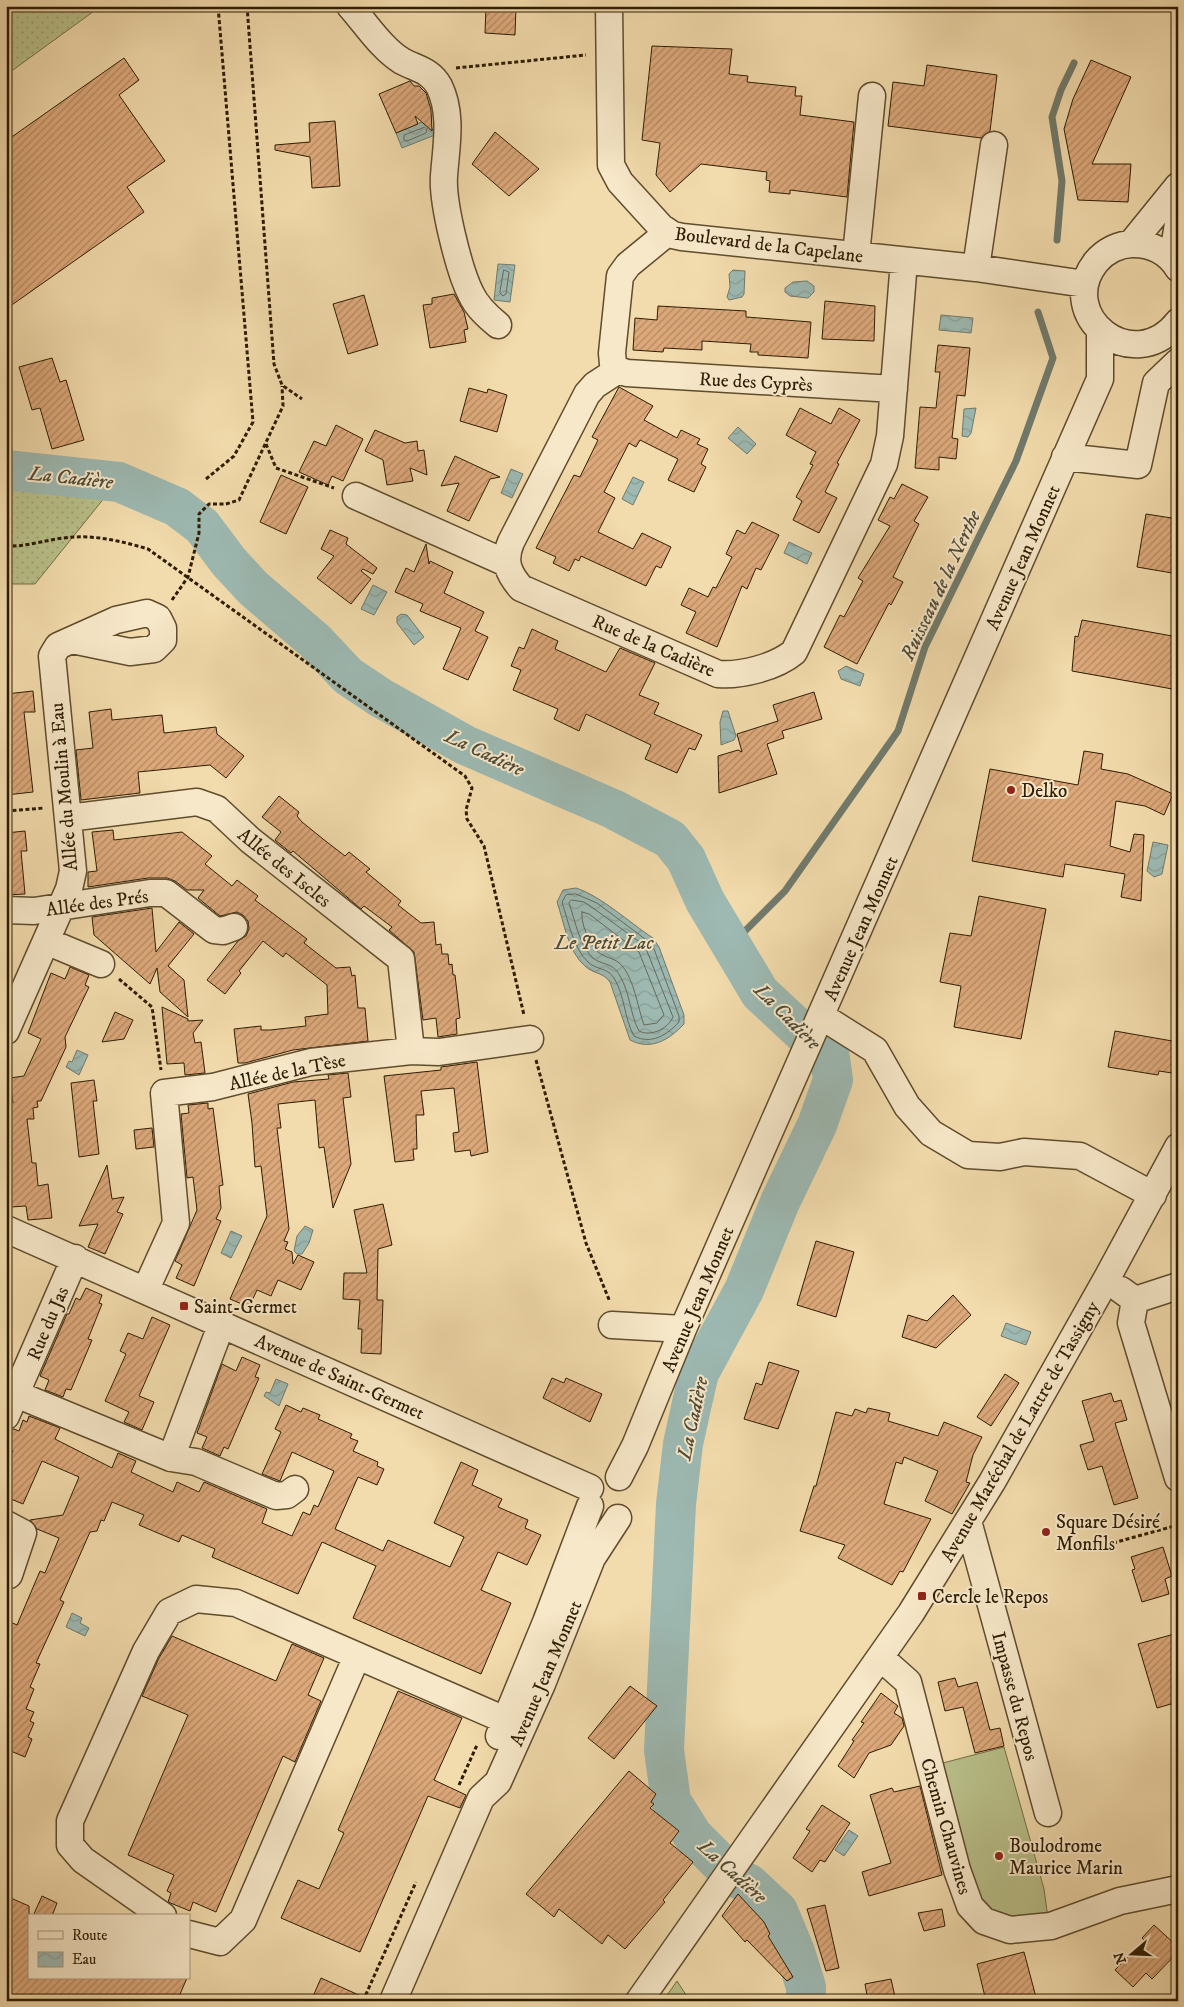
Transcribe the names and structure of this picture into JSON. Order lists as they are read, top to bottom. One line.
{"streets":{"street":["Boulevard de la Capelane","Rue des Cyprès","Avenue Jean Monnet","Rue de la Cadière","Allée du Moulin à Eau","Allée des Iscles","Allée des Prés","Allée de la Tèse","Rue du Jas","Avenue de Saint-Germet","Avenue Maréchal de Lattre de Tassigny","Impasse du Repos","Chemin Chauvines"]},"crossings":[["Boulevard de la Capelane","Rue de la Cadière"],["Rue des Cyprès","Rue de la Cadière"],["Avenue Jean Monnet","Avenue de Saint-Germet"],["Allée du Moulin à Eau","Allée des Iscles"],["Allée du Moulin à Eau","Allée des Prés"],["Allée des Iscles","Allée de la Tèse"],["Rue du Jas","Avenue de Saint-Germet"],["Avenue Maréchal de Lattre de Tassigny","Impasse du Repos"],["Avenue Maréchal de Lattre de Tassigny","Chemin Chauvines"]],"water":["La Cadière","Ruisseau de la Nerthe","Le Petit Lac"],"places":{"other":["Delko","Square Désiré Monfils","Boulodrome Maurice Marin"],"transit":["Saint-Germet","Cercle le Repos"]},"legend":["Route","Eau"],"north":"left"}
